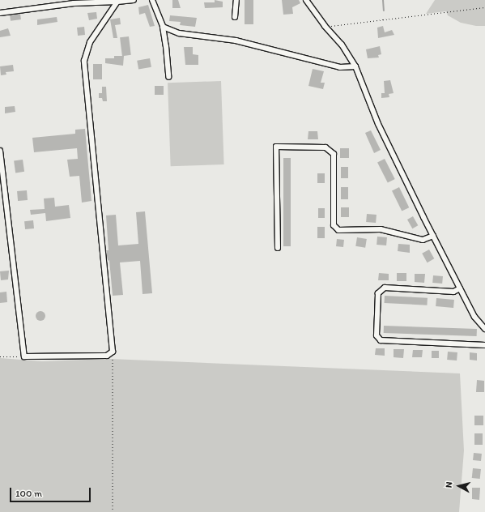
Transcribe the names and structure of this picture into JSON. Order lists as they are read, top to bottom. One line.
{"scale_bar":"100 m","north":"left"}
